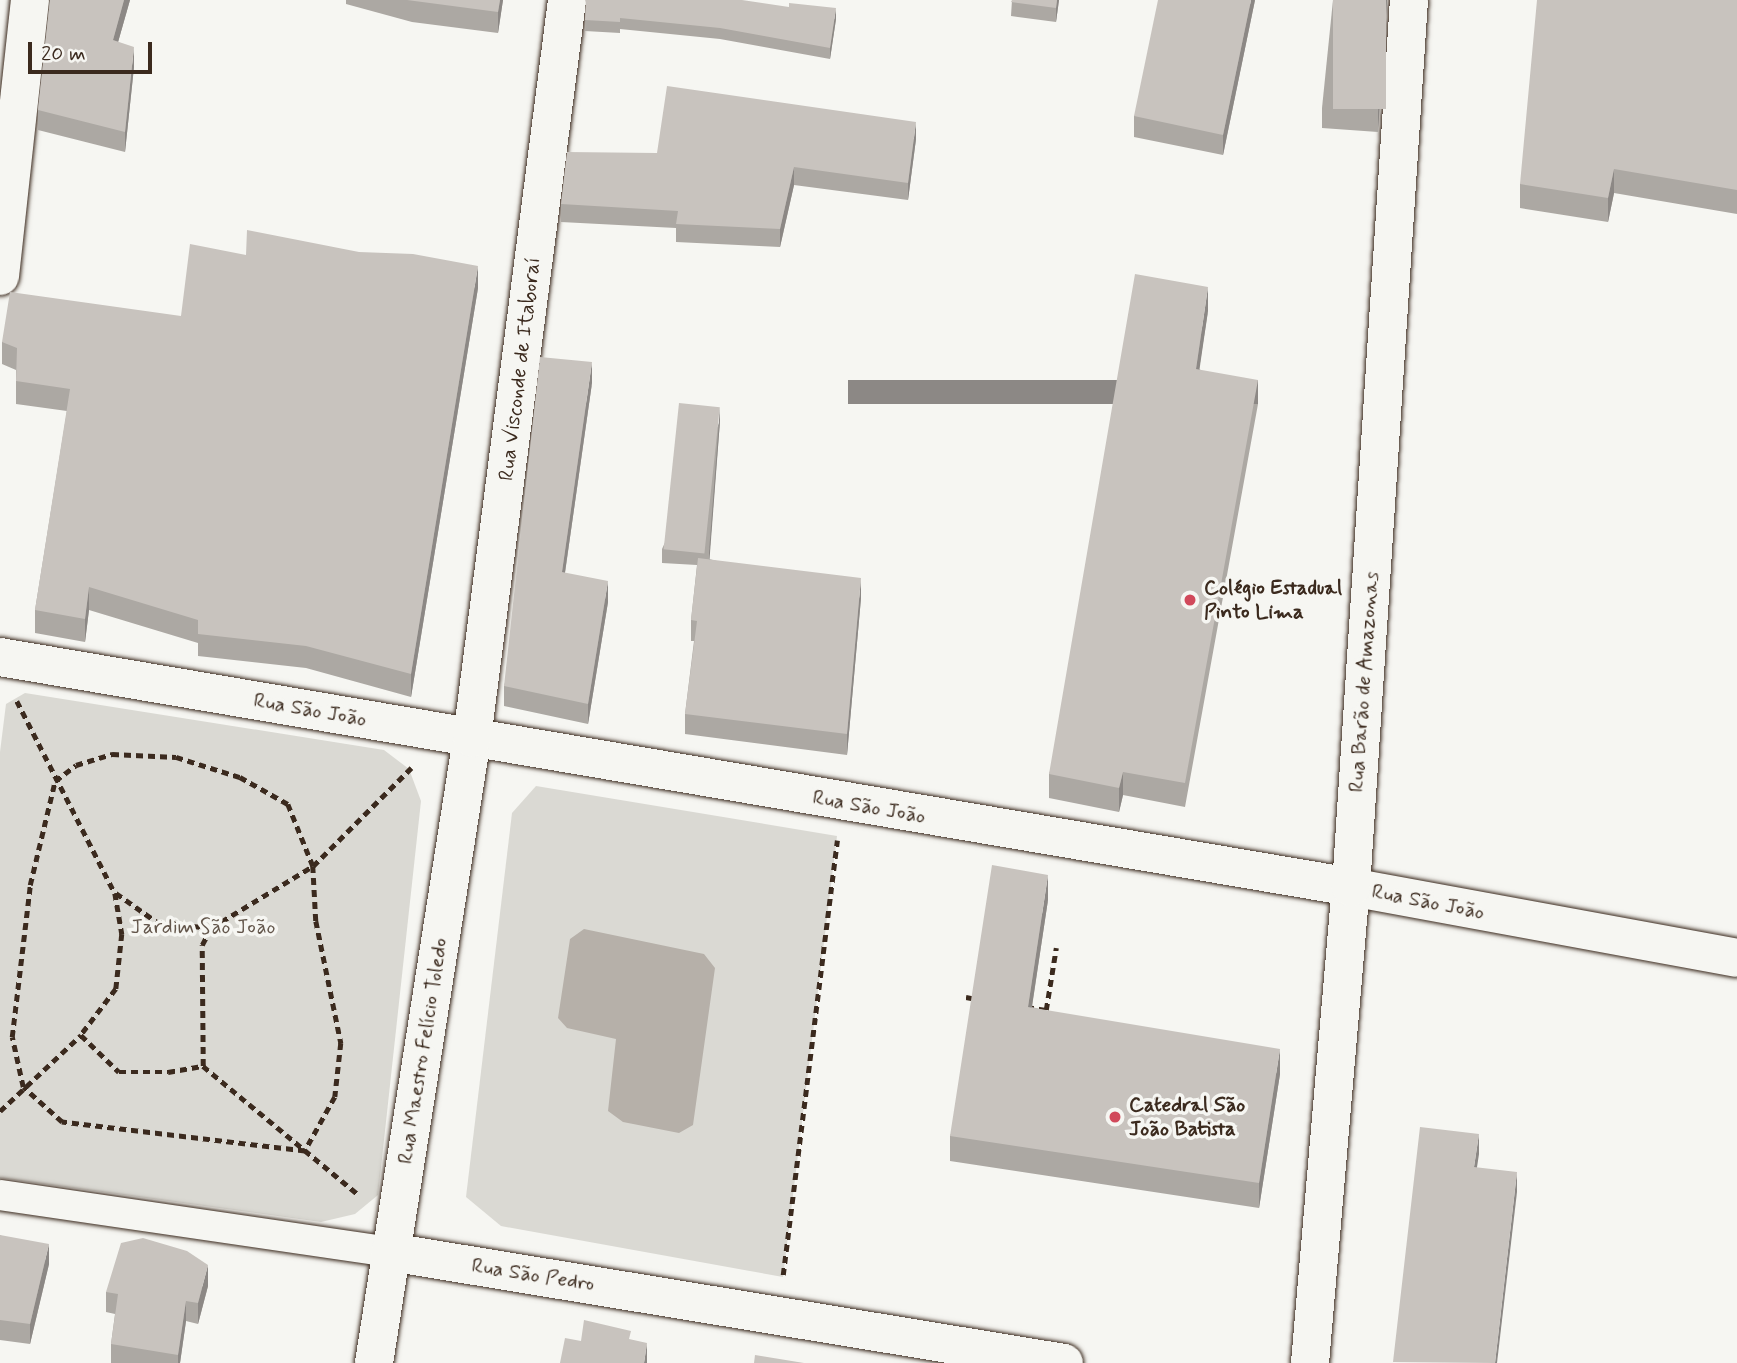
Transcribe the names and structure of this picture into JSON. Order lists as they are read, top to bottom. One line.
{"streets":{"street":["Rua Visconde de Itaboraí","Rua Barão de Amazonas","Rua São João","Rua Maestro Felício Toledo","Rua São Pedro"]},"crossings":[["Rua Visconde de Itaboraí","Rua São João"],["Rua Visconde de Itaboraí","Rua Maestro Felício Toledo"],["Rua Barão de Amazonas","Rua São João"],["Rua São João","Rua Maestro Felício Toledo"],["Rua Maestro Felício Toledo","Rua São Pedro"]],"parks":["Jardim São João"],"places":["Colégio Estadual Pinto Lima","Catedral São João Batista"],"scale_bar":"20 m"}
